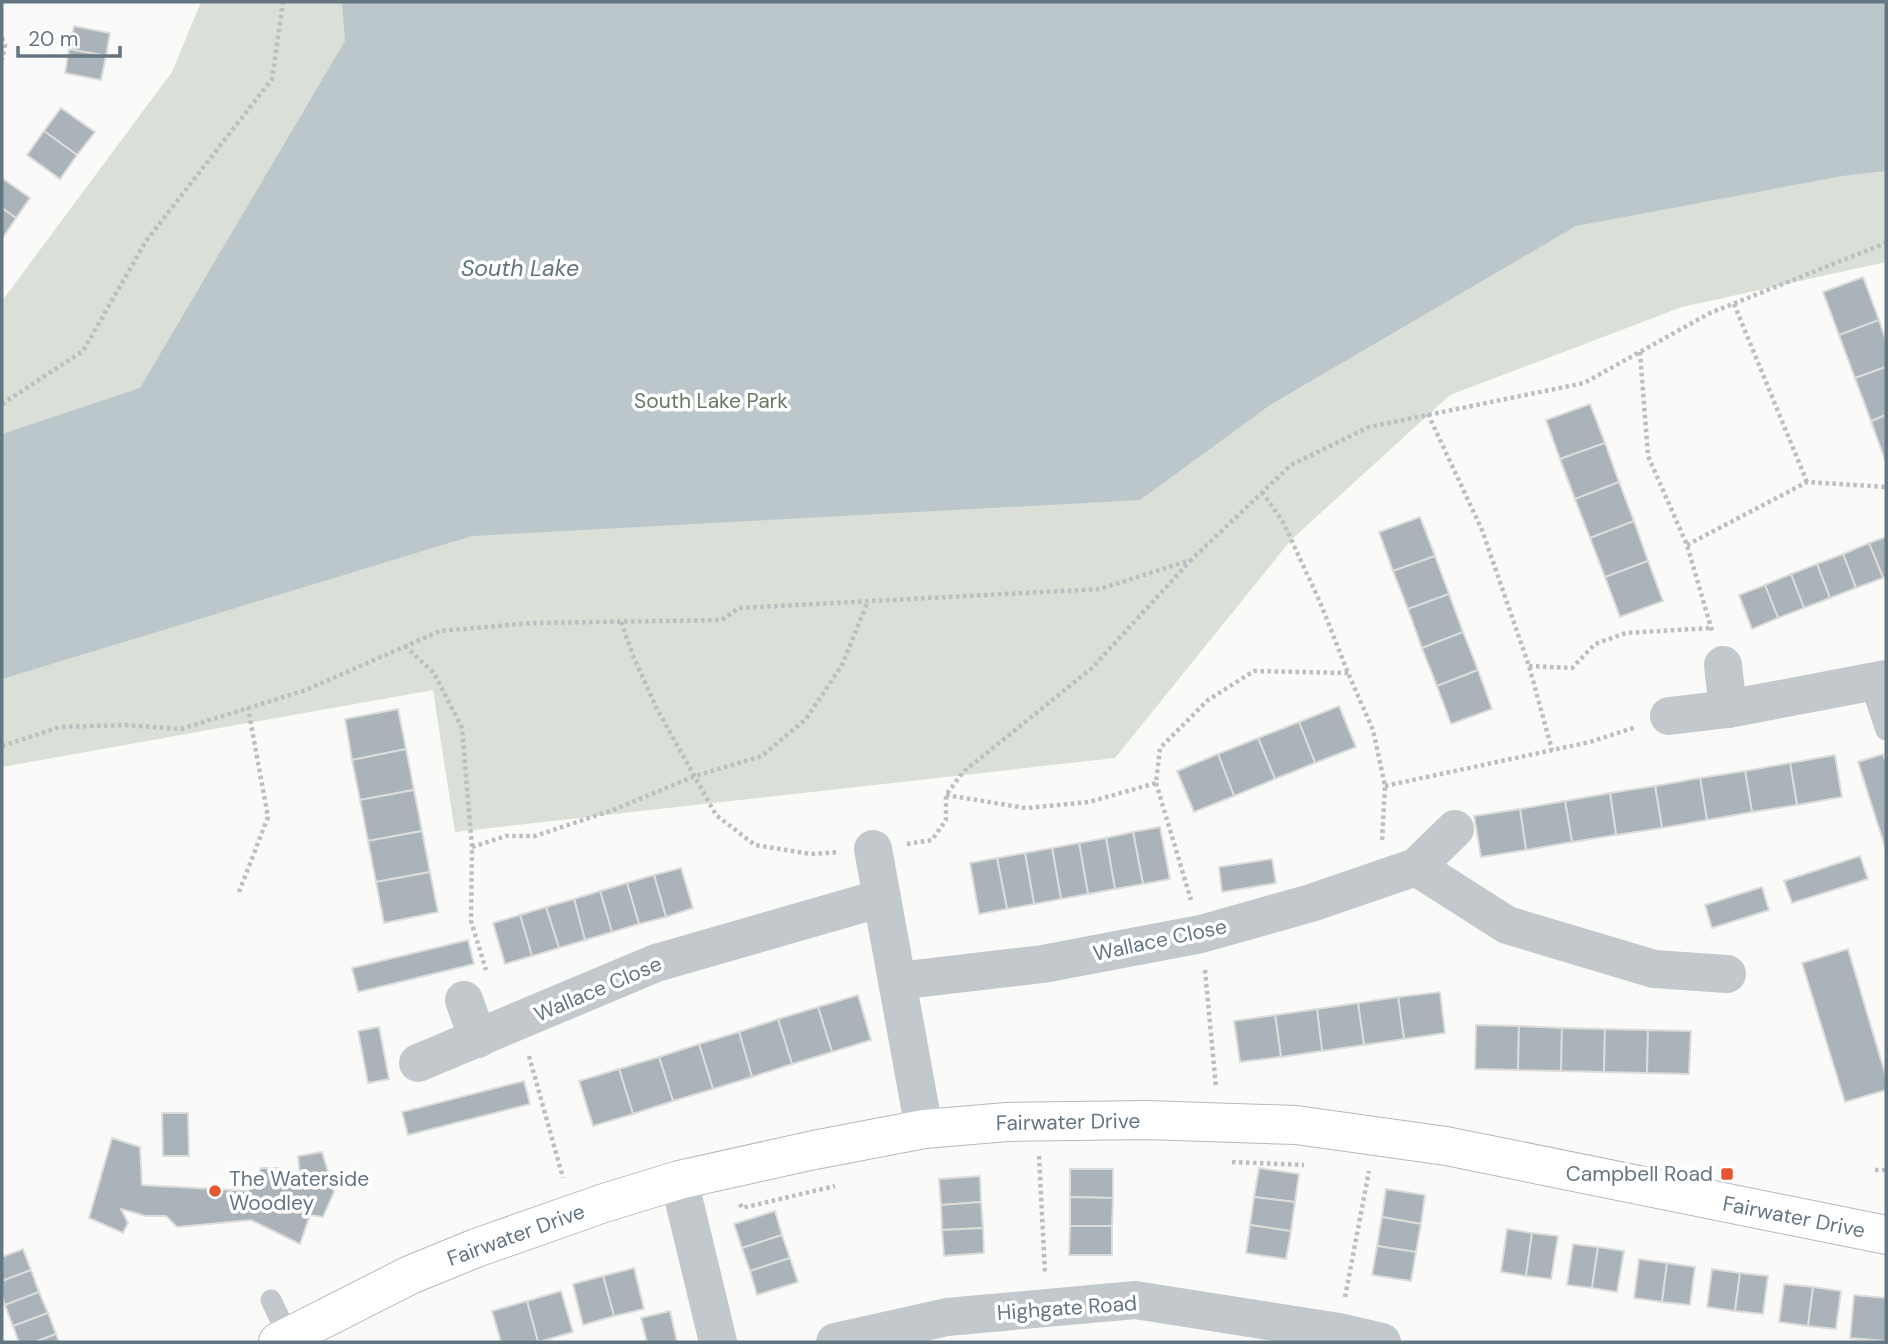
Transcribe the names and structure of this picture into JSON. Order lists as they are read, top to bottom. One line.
{"streets":{"street":["Wallace Close","Fairwater Drive","Highgate Road"]},"water":["South Lake"],"parks":["South Lake Park"],"places":{"transit":["Campbell Road"],"other":["The Waterside Woodley"]},"scale_bar":"20 m"}
